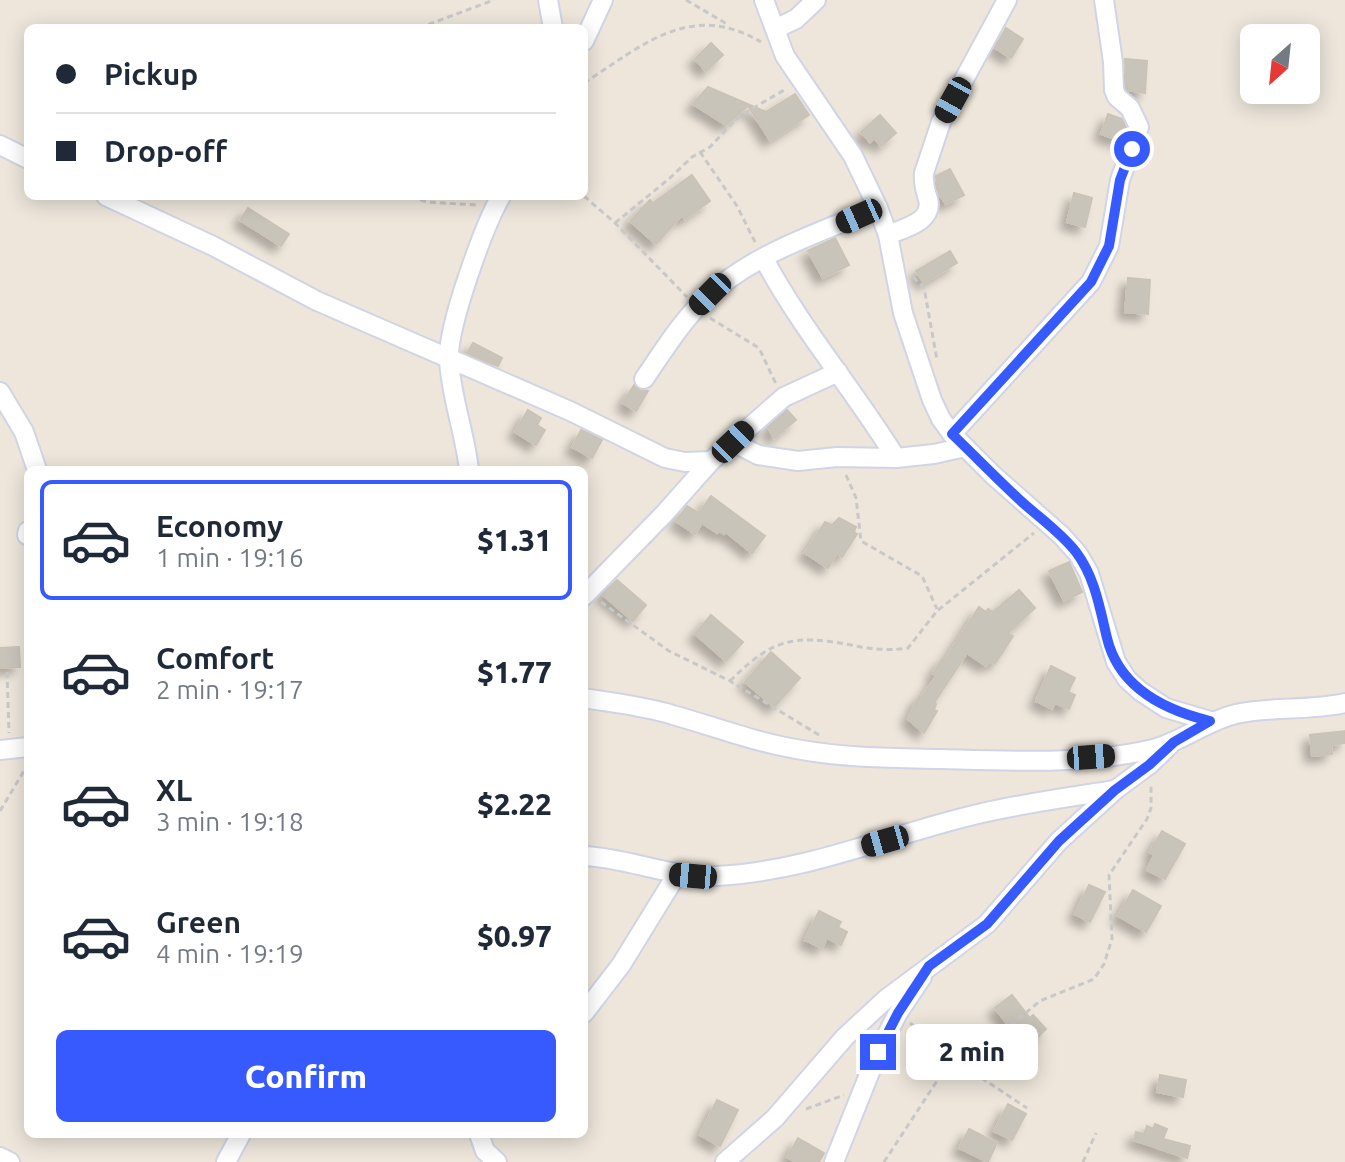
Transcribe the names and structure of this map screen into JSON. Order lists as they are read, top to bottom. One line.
{"north":"bottom left","page":{"banner":["Pickup","Drop-off"],"list":[{"name":"Economy","note":"1 min · 19:16","value":"$1.31"},{"name":"Comfort","note":"2 min · 19:17","value":"$1.77"},{"name":"XL","note":"3 min · 19:18","value":"$2.22"},{"name":"Green","note":"4 min · 19:19","value":"$0.97"}],"buttons":"Confirm","bubble":"2 min"}}
